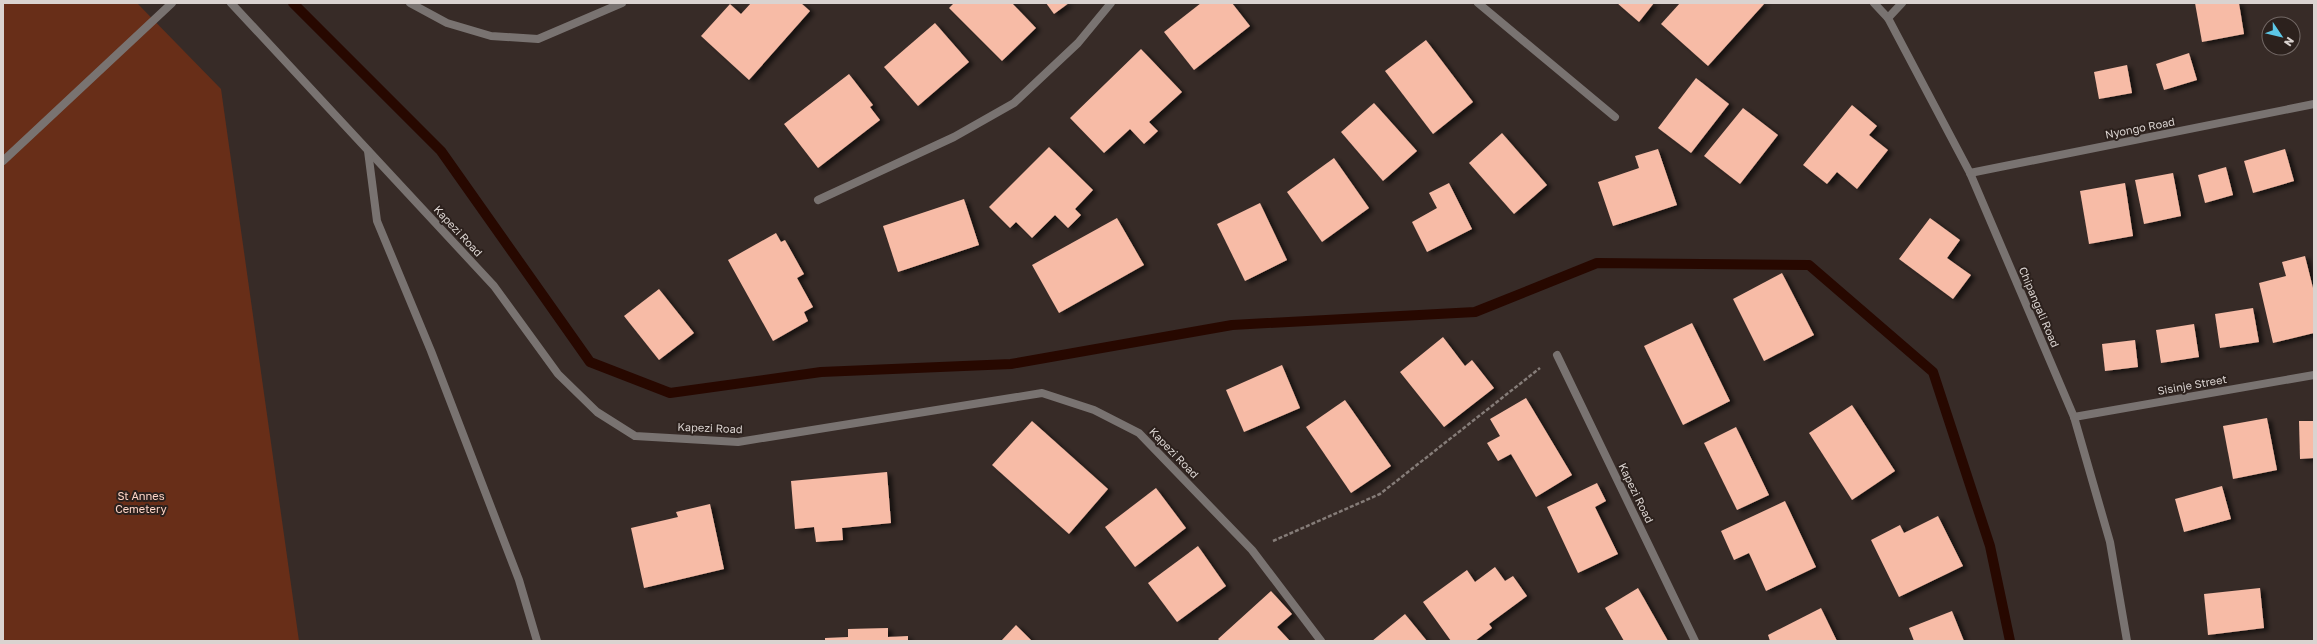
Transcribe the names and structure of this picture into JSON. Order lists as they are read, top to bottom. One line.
{"streets":{"street":["Nyongo Road","Kapezi Road","Chipangali Road","Sisinje Street"]},"crossings":[["Nyongo Road","Chipangali Road"],["Chipangali Road","Sisinje Street"]],"parks":["St Annes Cemetery"],"north":"bottom right"}
